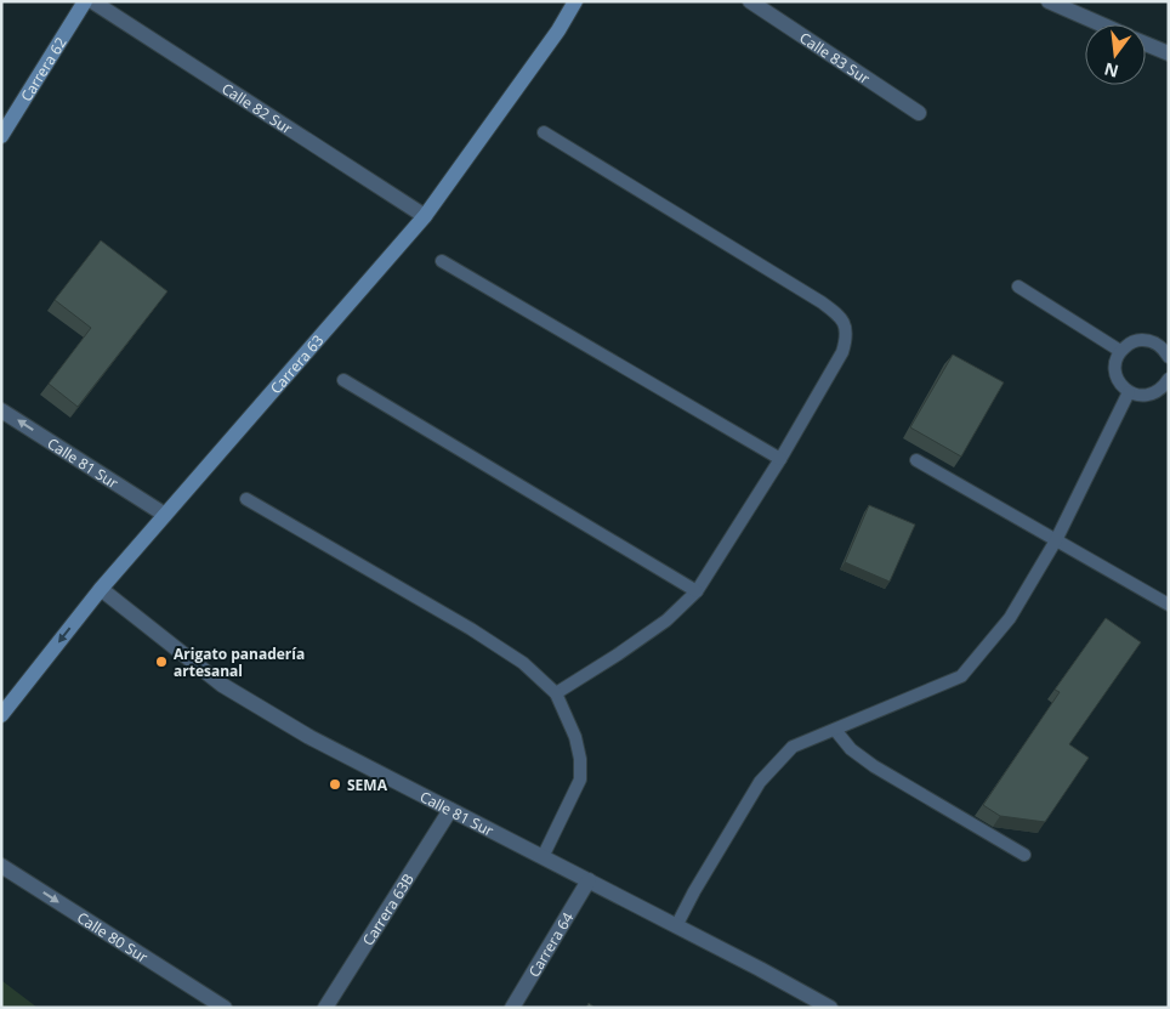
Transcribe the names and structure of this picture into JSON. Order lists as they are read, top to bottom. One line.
{"streets":{"street":["Calle 83 Sur","Carrera 62","Calle 82 Sur","Carrera 63","Calle 81 Sur","Carrera 63B","Calle 80 Sur","Carrera 64"]},"crossings":[["Calle 82 Sur","Carrera 63"],["Carrera 63","Calle 81 Sur"],["Calle 81 Sur","Carrera 63B"],["Calle 81 Sur","Carrera 64"]],"one_way":["Calle 80 Sur"],"places":["Arigato panadería artesanal","SEMA"],"north":"bottom"}
